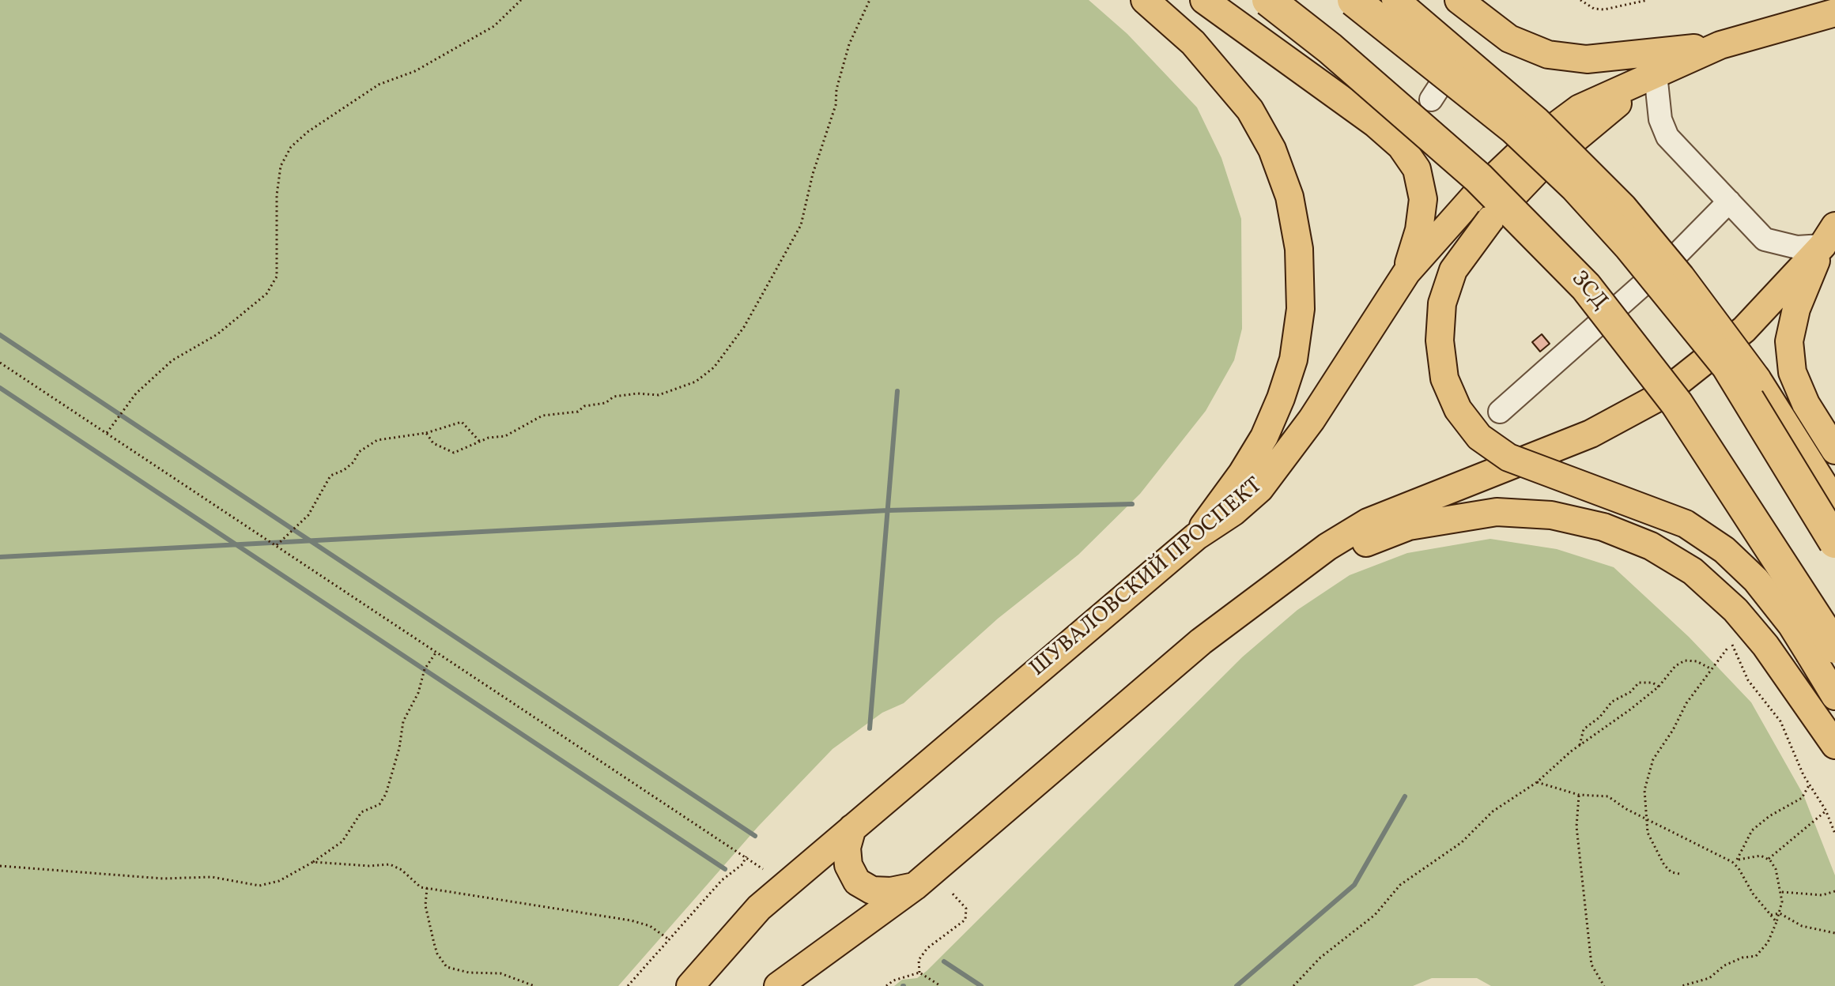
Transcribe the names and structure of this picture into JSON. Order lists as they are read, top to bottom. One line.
{"streets":{"highway":["ЗСД"],"main road":["ШУВАЛОВСКИЙ ПРОСПЕКТ"]}}
